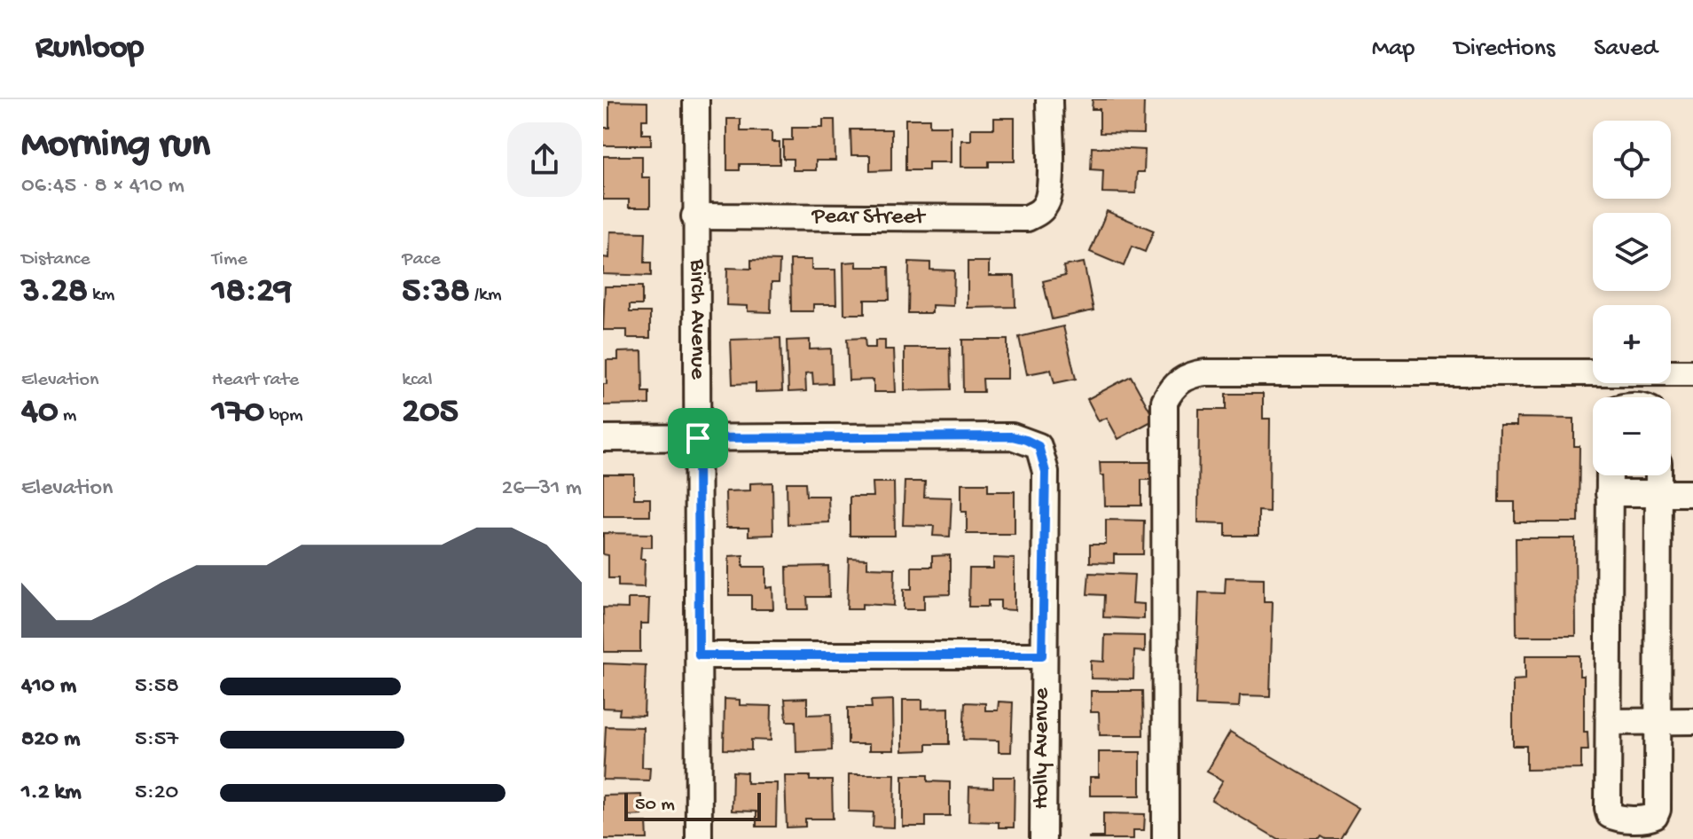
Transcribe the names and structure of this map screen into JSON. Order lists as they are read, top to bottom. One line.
{"streets":{"street":["Pear Street","Birch Avenue","Holly Avenue"]},"crossings":[["Pear Street","Birch Avenue"],["Birch Avenue","Holly Avenue"]],"scale_bar":"50 m","page":{"header":"Runloop","nav":["Map","Directions","Saved"],"heading":["Morning run","06:45 · 8 × 410 m"],"map_buttons":["+","−"],"stats":[["Distance","3.28 km"],["Time","18:29"],["Pace","5:38 /km"],["Elevation","40 m"],["Heart rate","170 bpm"],["kcal","205"]],"chart":["Elevation","26–31 m"],"list":[{"name":"410 m","note":"5:58"},{"name":"820 m","note":"5:57"},{"name":"1.2 km","note":"5:20"}],"scale":"50 m"}}
